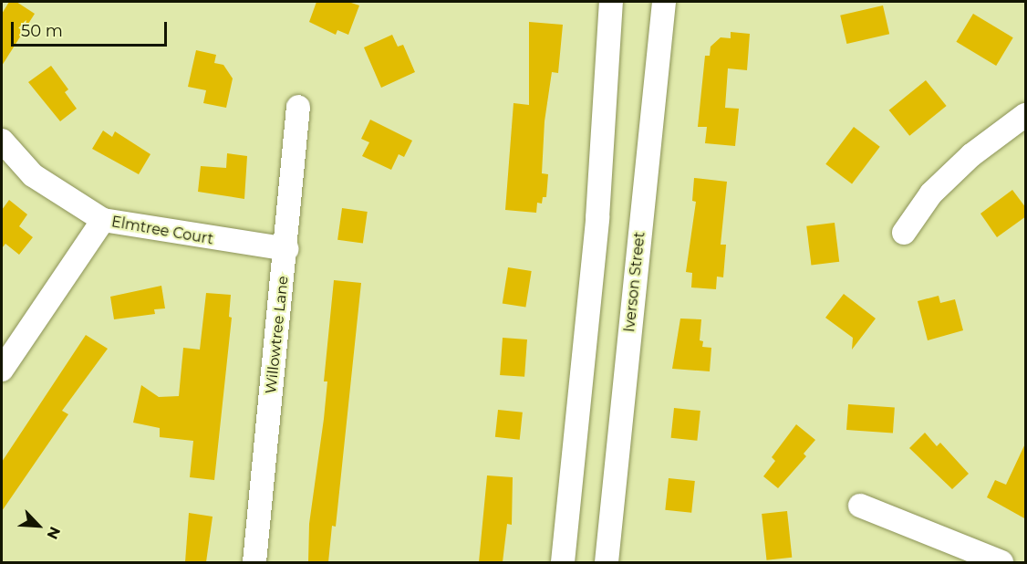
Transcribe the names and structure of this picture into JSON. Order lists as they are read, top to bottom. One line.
{"streets":{"street":["Elmtree Court","Iverson Street","Willowtree Lane"]},"crossings":[["Elmtree Court","Willowtree Lane"]],"scale_bar":"50 m","north":"bottom right"}
